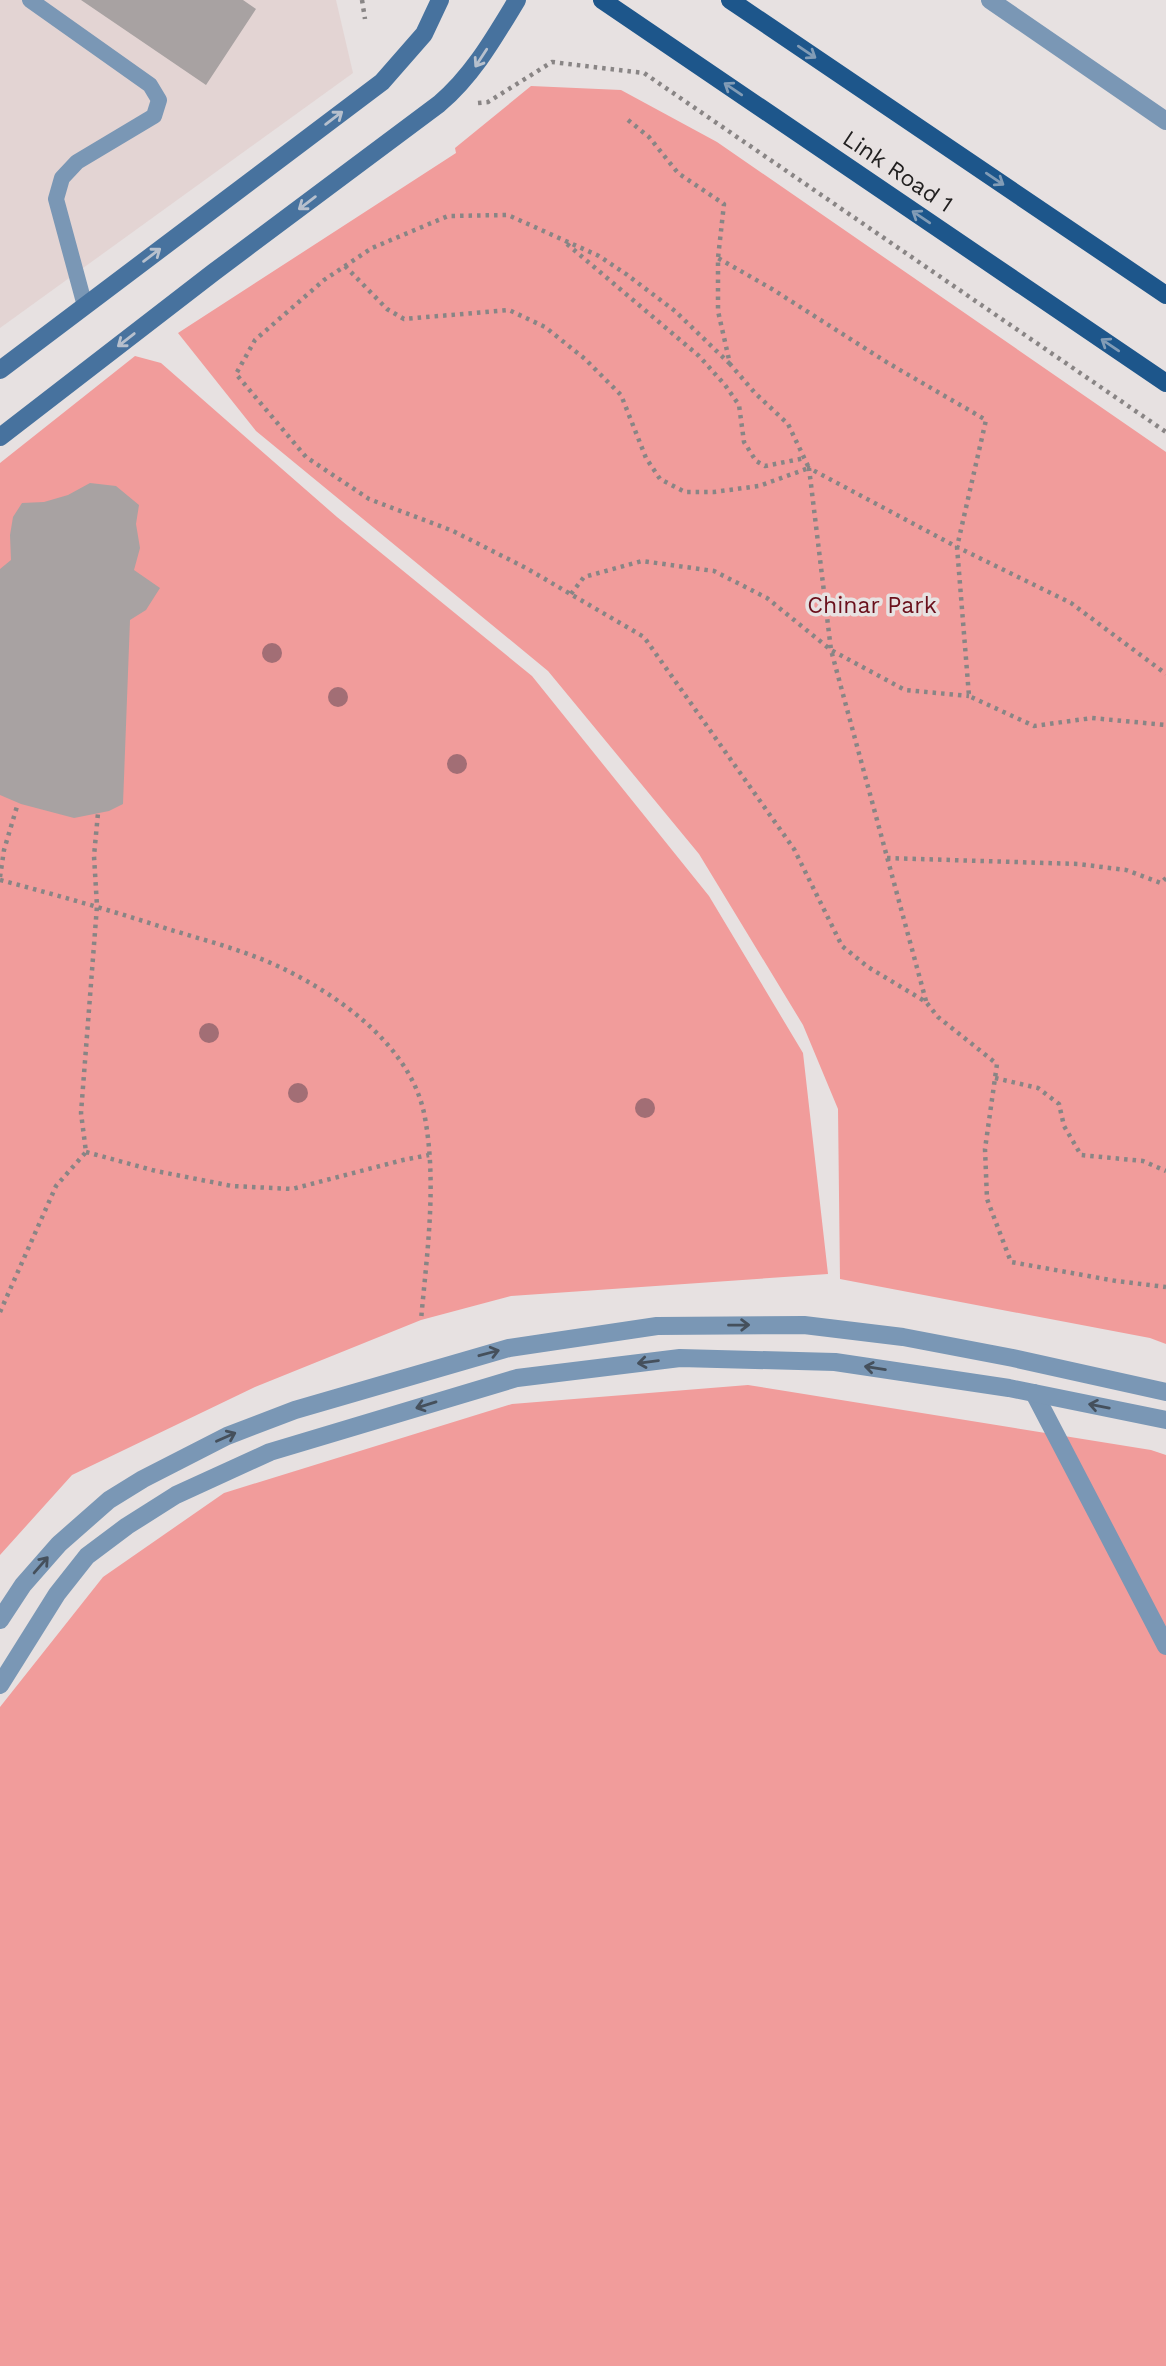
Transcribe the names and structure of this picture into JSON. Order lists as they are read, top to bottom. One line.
{"streets":{"main road":["Link Road 1"]},"parks":["Chinar Park"]}
